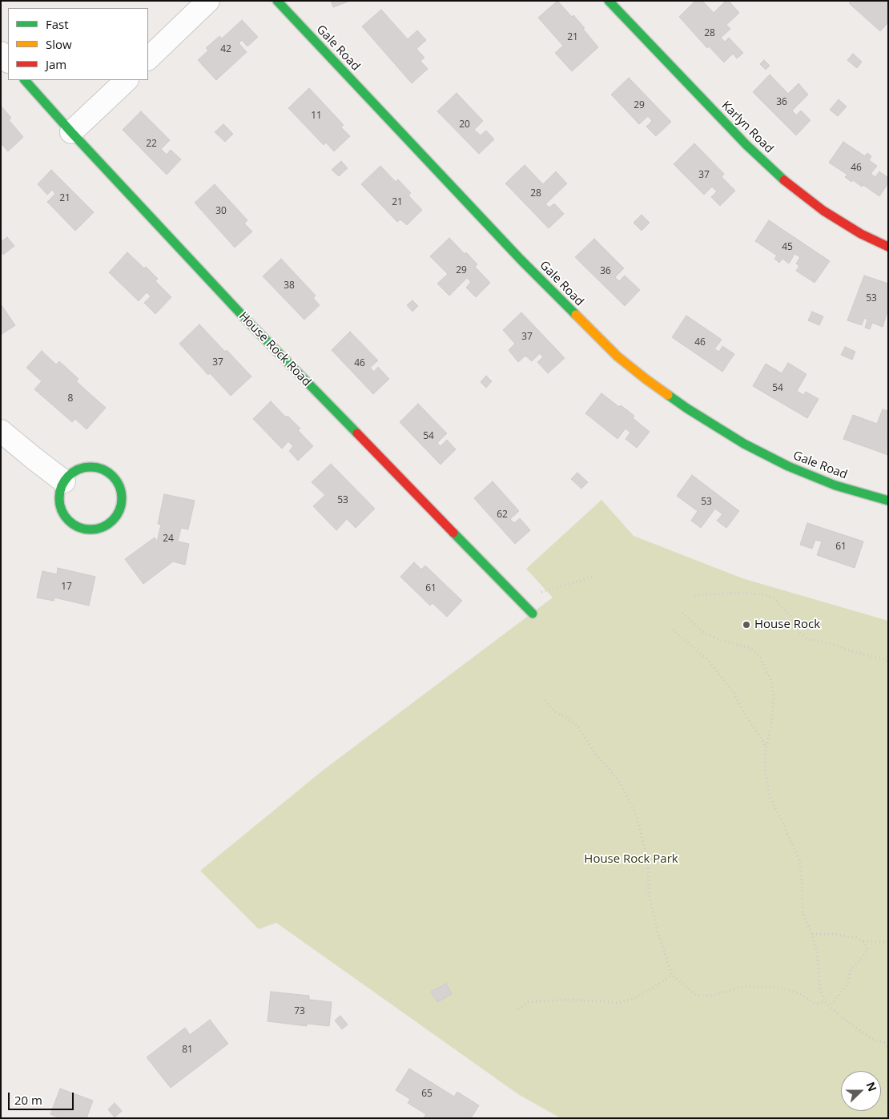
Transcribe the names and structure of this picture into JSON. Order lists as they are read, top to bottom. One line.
{"streets":{"street":["Gale Road","Karlyn Road","House Rock Road"]},"parks":["House Rock Park"],"places":["House Rock"],"house_numbers":["28","21","42","36","29","11","20","22","46","37","28","21","21","30","45","29","36","38","53","37","46","37","46","54","8","54","53","53","62","24","61","17","61","73","81","65"],"legend":["Fast","Slow","Jam"],"scale_bar":"20 m","north":"right"}
